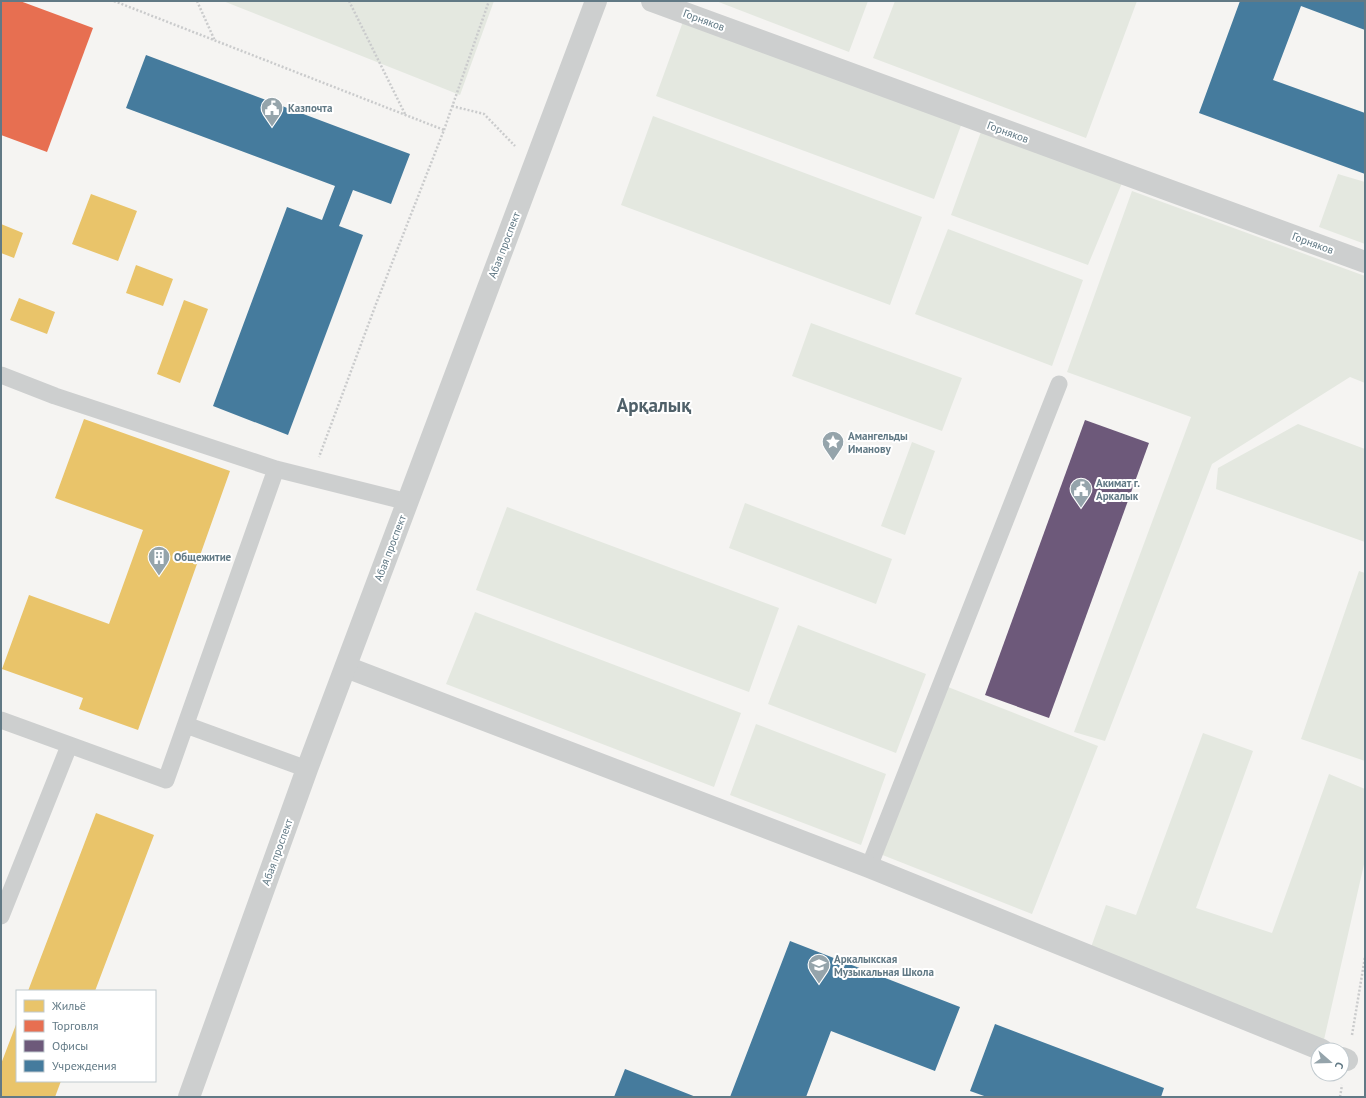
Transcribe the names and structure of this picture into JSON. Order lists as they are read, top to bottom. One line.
{"streets":{"street":["Горняков","Абая проспект"]},"districts":["Арқалық"],"places":{"public building":["Казпочта","Акимат г. Аркалык"],"place":["Амангельды Иманову"],"building":["Общежитие"],"school or university":["Аркалыкская Музыкальная Школа"]},"legend":["Жильё","Торговля","Офисы","Учреждения"],"north":"right"}
